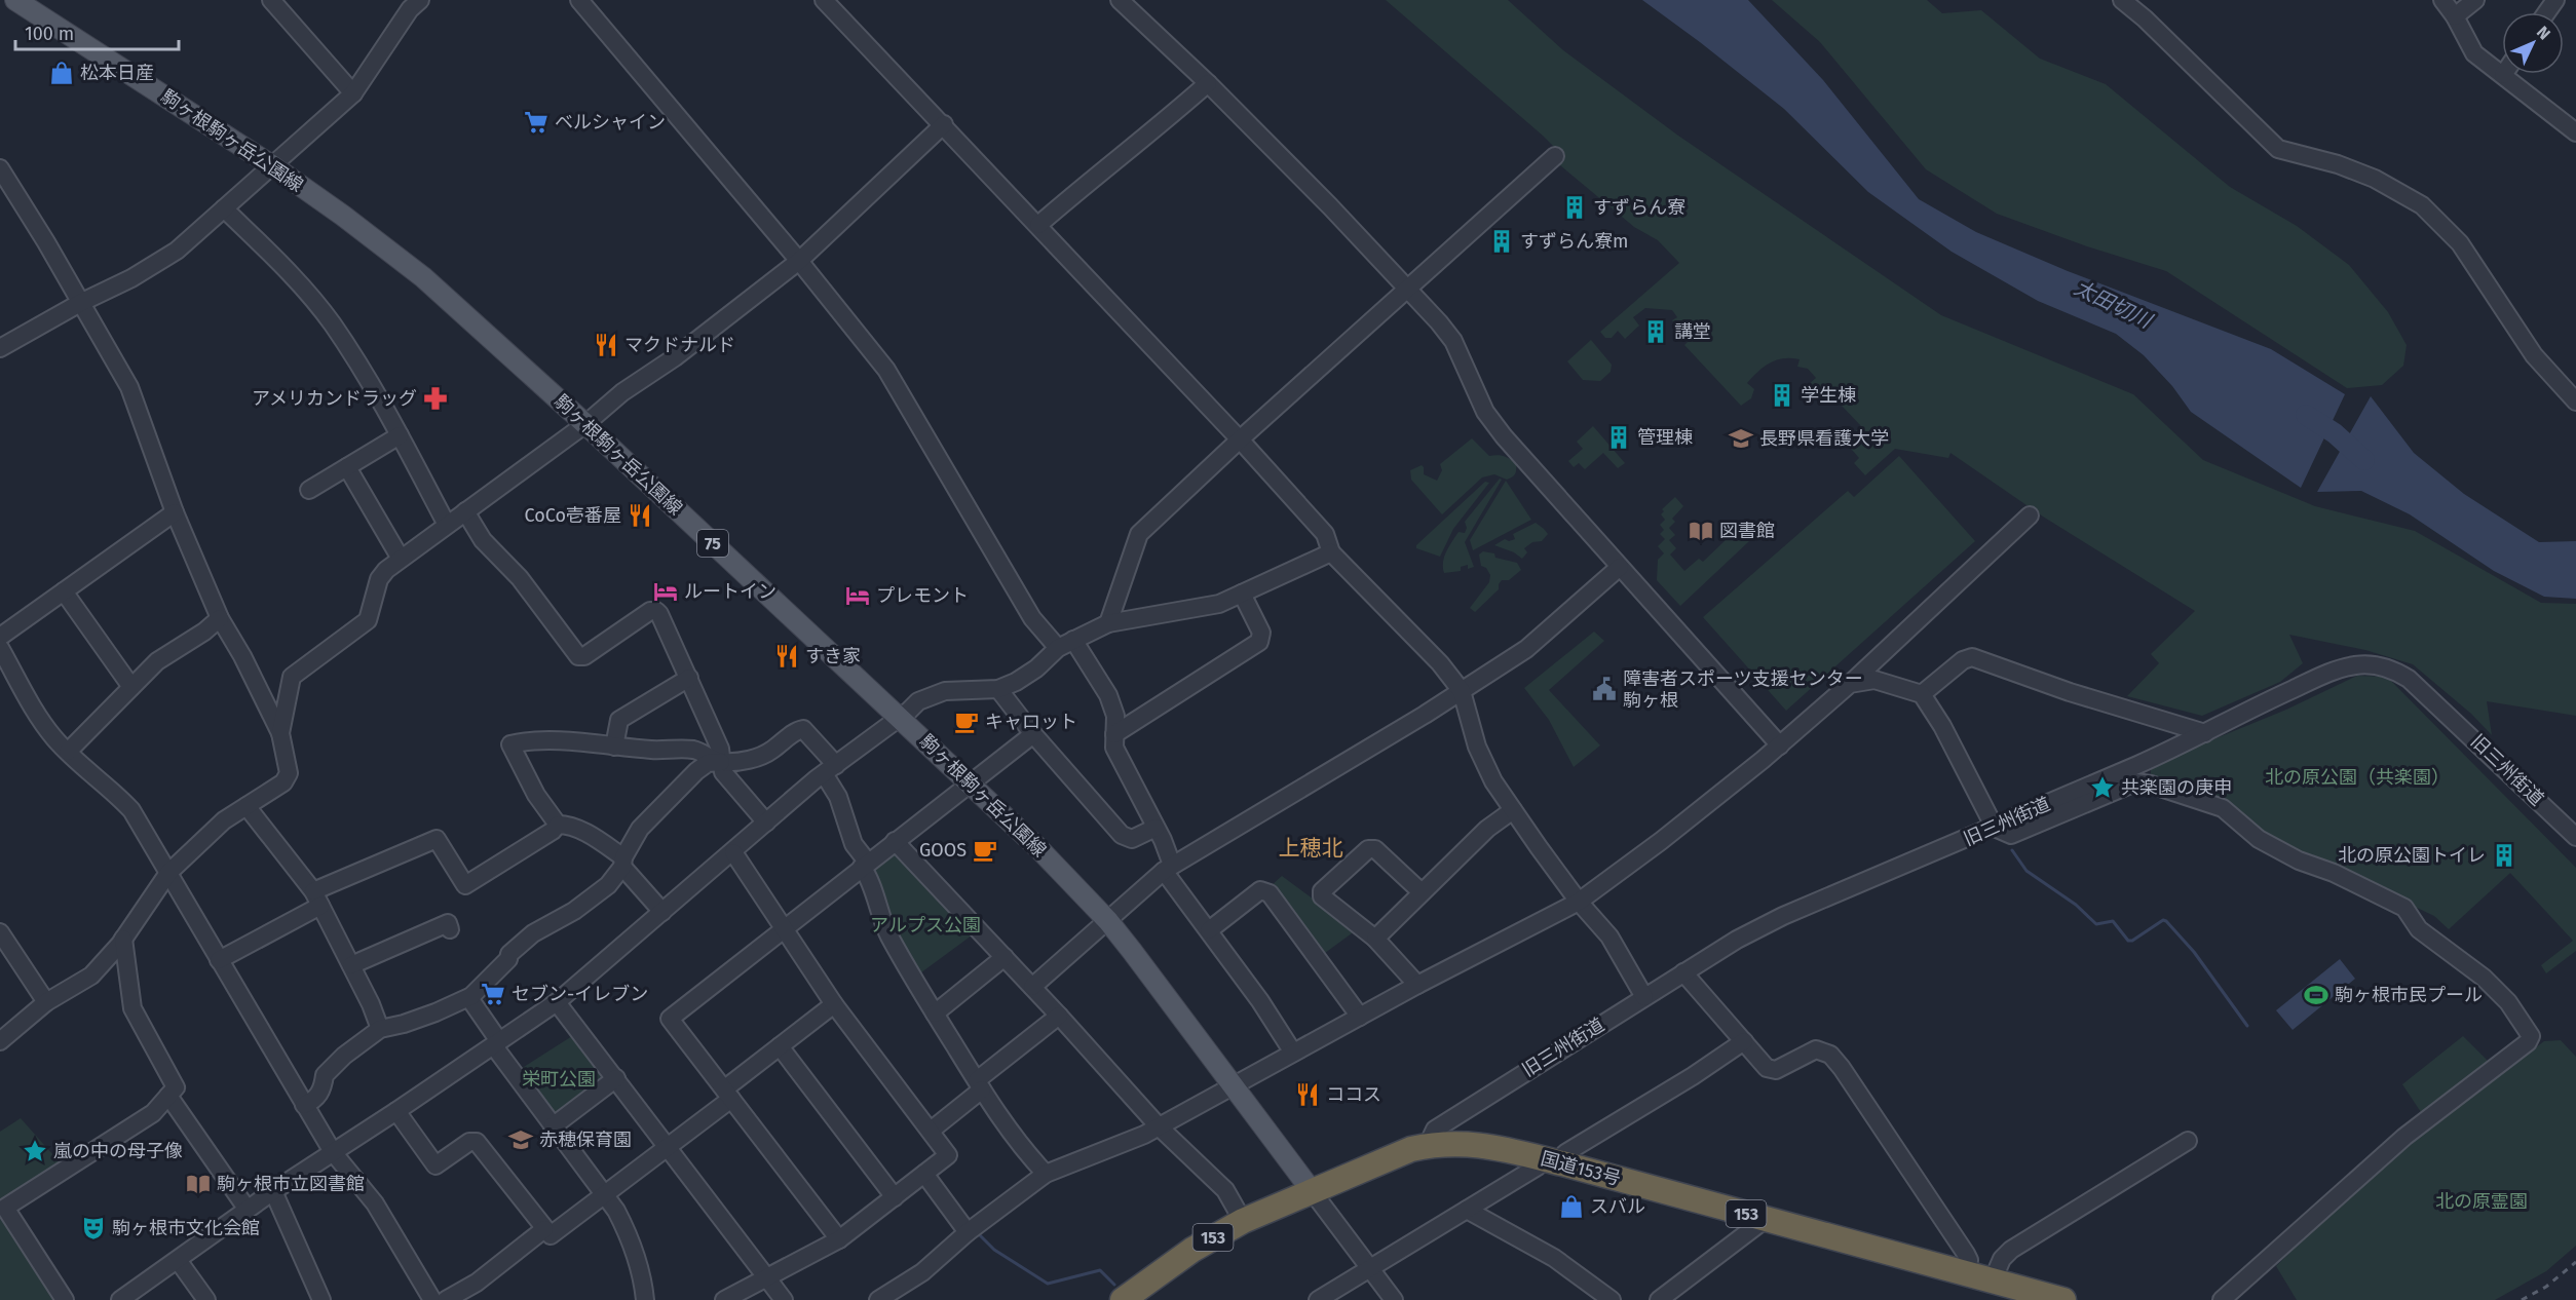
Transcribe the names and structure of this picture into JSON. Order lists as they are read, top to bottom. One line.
{"streets":{"highway":["国道153号","153"],"main road":["駒ヶ根駒ヶ岳公園線","75"],"street":["旧三州街道"]},"crossings":[["駒ヶ根駒ヶ岳公園線","国道153号"],["旧三州街道","国道153号"]],"districts":["上穂北"],"water":["太田切川"],"parks":["北の原公園（共楽園）","アルプス公園","栄町公園","北の原霊園"],"places":{"shop":["松本日産","スバル"],"supermarket":["ベルシャイン","セブン-イレブン"],"building":["すずらん寮","すずらん寮m","講堂","学生棟","管理棟","北の原公園トイレ"],"restaurant":["マクドナルド","CoCo壱番屋","すき家","ココス"],"pharmacy":["アメリカンドラッグ"],"school or university":["長野県看護大学","赤穂保育園"],"library":["図書館","駒ヶ根市立図書館"],"hotel":["ルートイン","プレモント"],"public building":["障害者スポーツ支援センター 駒ヶ根"],"cafe":["キャロット","GOOS"],"place":["共楽園の庚申","嵐の中の母子像"],"sports":["駒ヶ根市民プール"],"theatre":["駒ヶ根市文化会館"]},"scale_bar":"100 m","north":"top right"}
